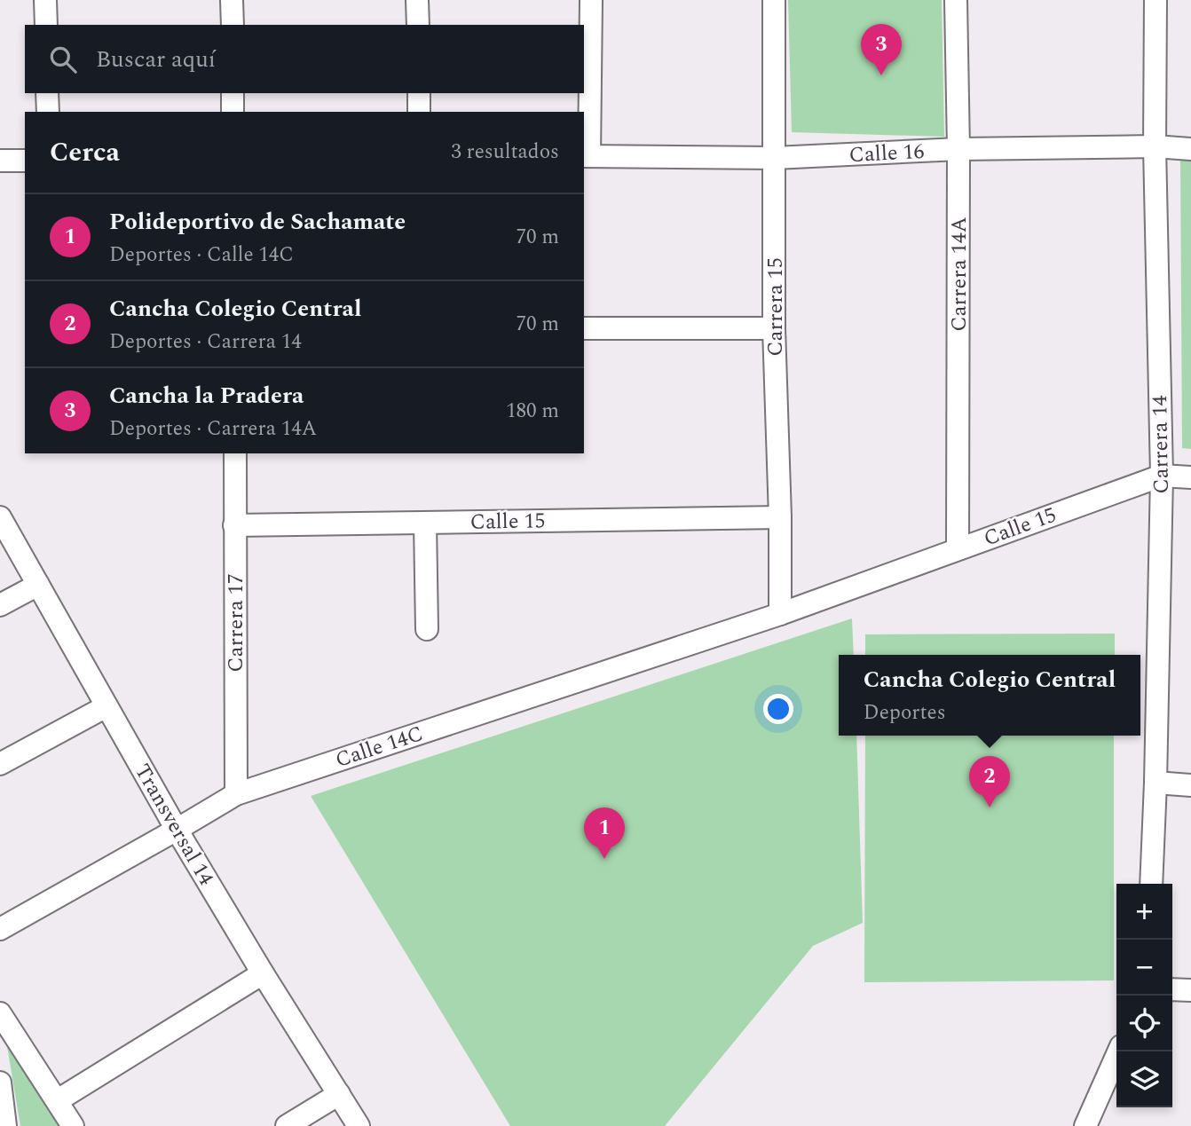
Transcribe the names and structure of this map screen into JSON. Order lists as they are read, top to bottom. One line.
{"streets":{"street":["Calle 16","Carrera 14A","Carrera 15","Carrera 14","Calle 15","Carrera 17","Calle 14C","Transversal 14"]},"crossings":[["Calle 16","Carrera 14A"],["Calle 16","Carrera 15"],["Calle 16","Carrera 14"],["Carrera 14A","Calle 15"],["Carrera 15","Calle 15"],["Carrera 15","Calle 14C"],["Carrera 14","Calle 15"],["Calle 15","Carrera 17"],["Calle 15","Calle 14C"],["Carrera 17","Calle 14C"],["Calle 14C","Transversal 14"]],"page":{"pins":["3","2","1"],"search":"Buscar aquí","heading":["Cerca","3 resultados"],"list":[{"mark":"1","name":"Polideportivo de Sachamate","note":"Deportes · Calle 14C","value":"70 m"},{"mark":"2","name":"Cancha Colegio Central","note":"Deportes · Carrera 14","value":"70 m"},{"mark":"3","name":"Cancha la Pradera","note":"Deportes · Carrera 14A","value":"180 m"}],"popup":["Cancha Colegio Central","Deportes"],"map_buttons":["+","−"]}}
